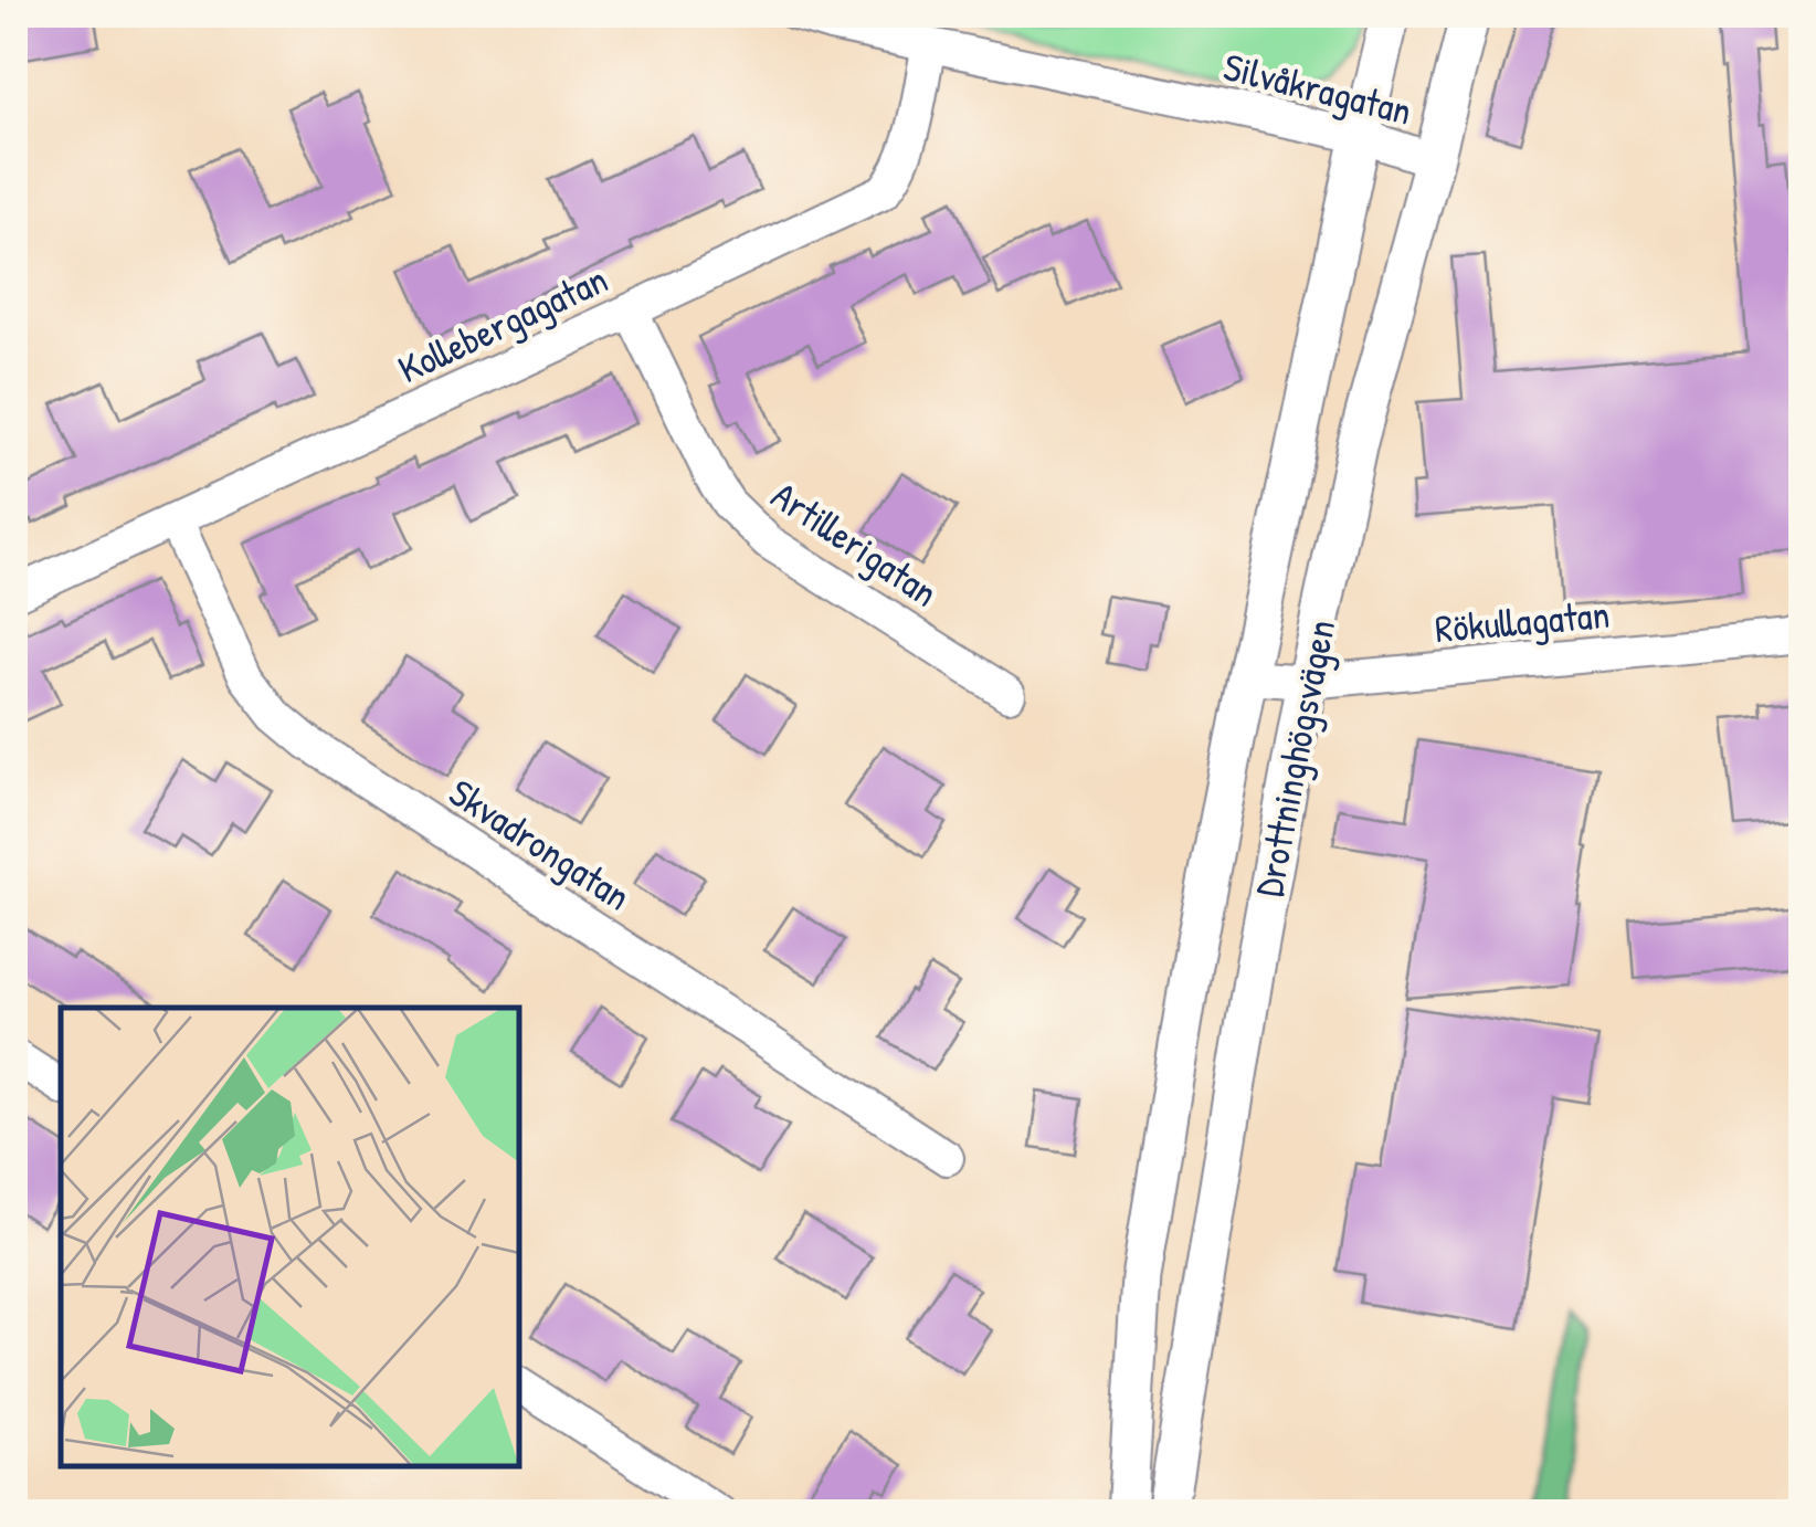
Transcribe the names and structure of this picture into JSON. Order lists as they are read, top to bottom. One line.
{"streets":{"street":["Silvåkragatan","Kollebergagatan","Artillerigatan","Rökullagatan","Drottninghögsvägen","Skvadrongatan"]},"crossings":[["Silvåkragatan","Kollebergagatan"],["Silvåkragatan","Drottninghögsvägen"],["Kollebergagatan","Artillerigatan"],["Kollebergagatan","Skvadrongatan"],["Rökullagatan","Drottninghögsvägen"]]}
